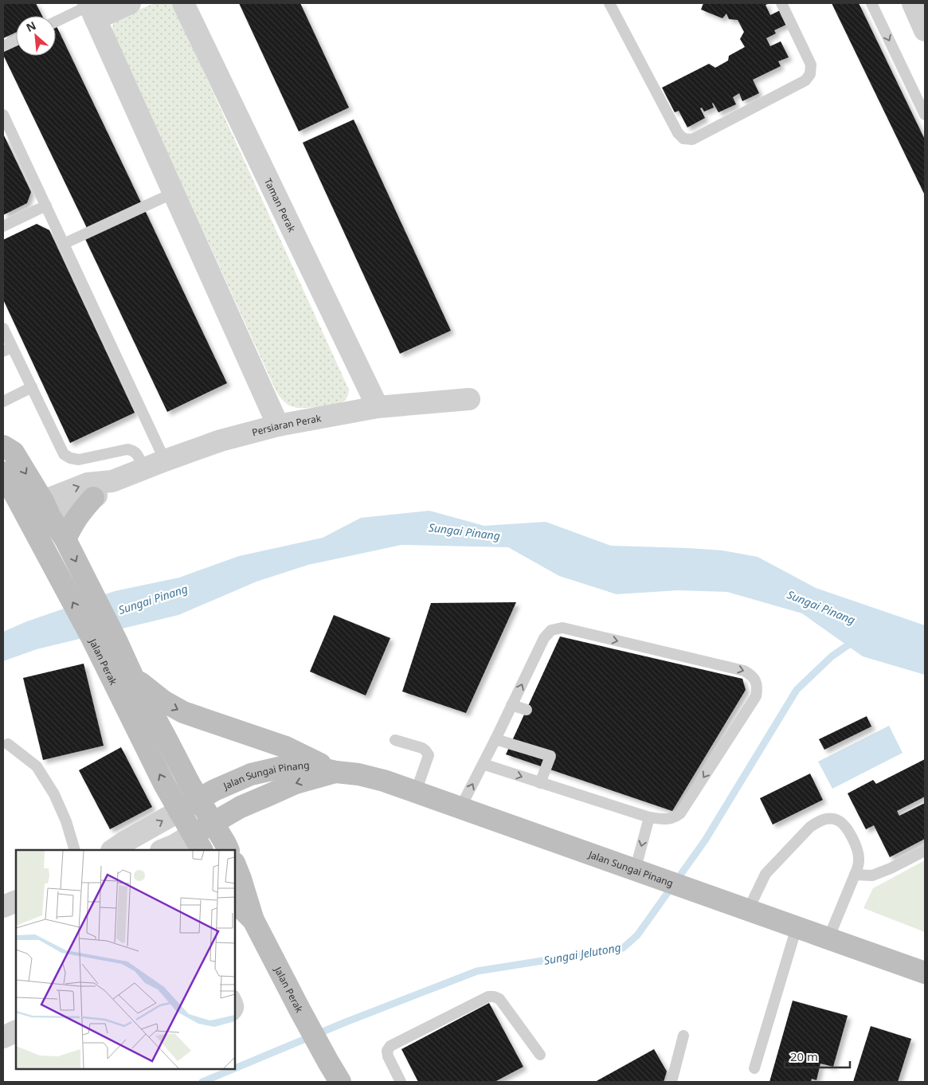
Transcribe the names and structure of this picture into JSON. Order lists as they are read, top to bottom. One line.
{"streets":{"main road":["Jalan Perak","Jalan Sungai Pinang"],"street":["Taman Perak","Persiaran Perak"]},"crossings":[["Taman Perak","Persiaran Perak"],["Persiaran Perak","Jalan Perak"],["Jalan Perak","Jalan Sungai Pinang"]],"water":["Sungai Pinang","Sungai Jelutong"],"scale_bar":"20 m","north":"top left"}
